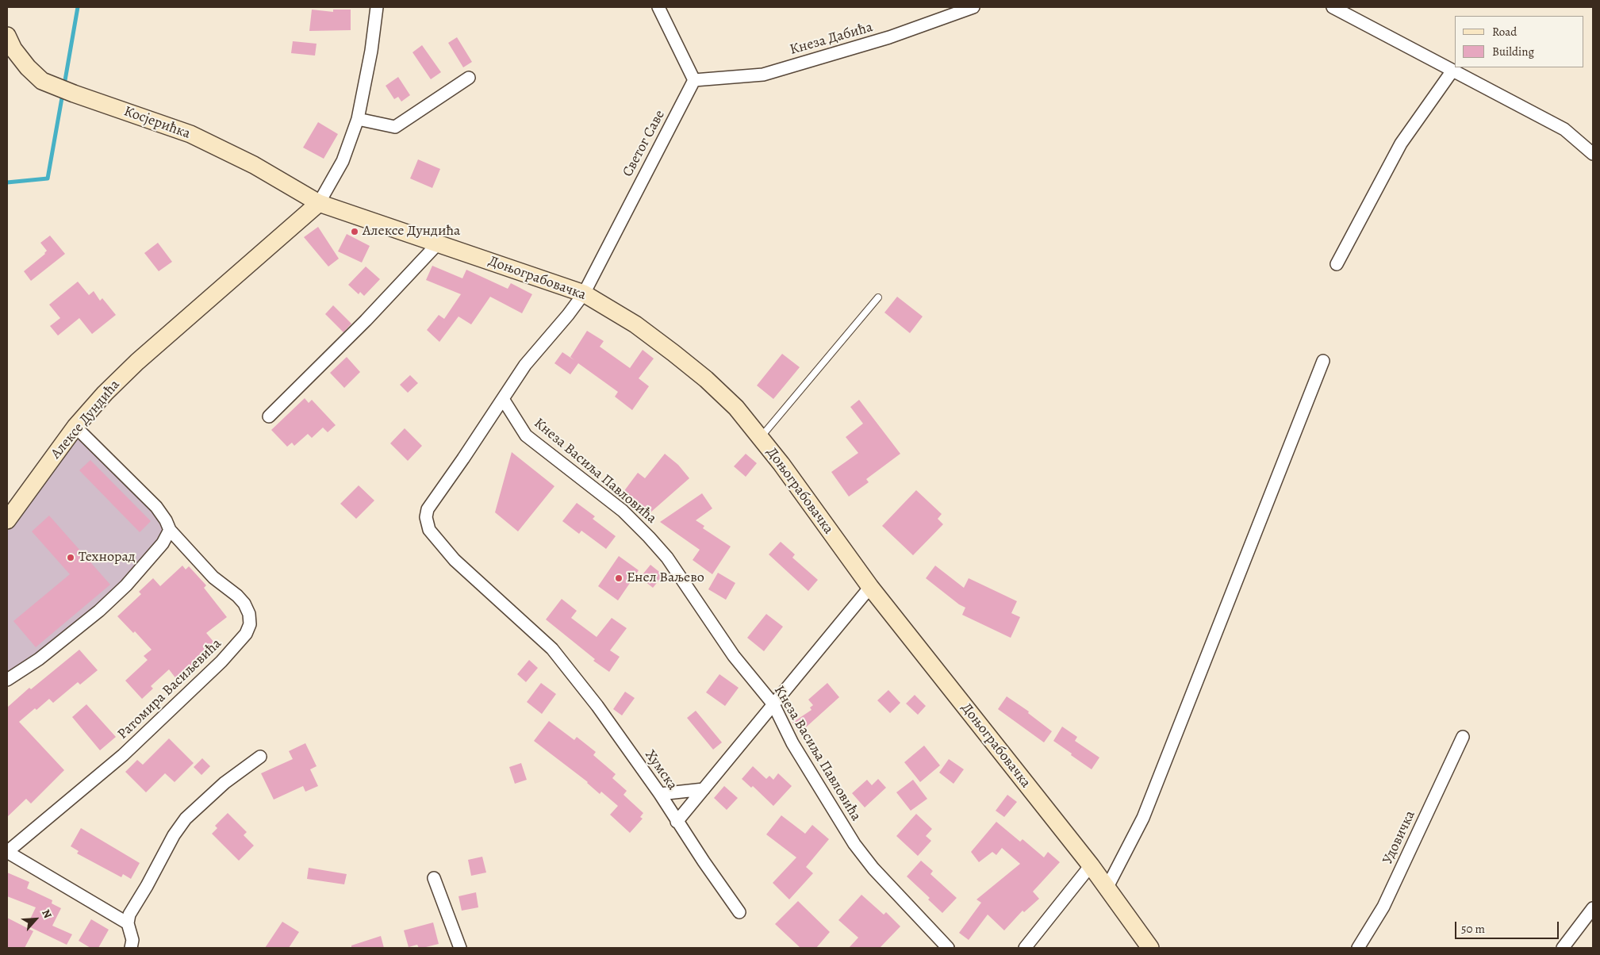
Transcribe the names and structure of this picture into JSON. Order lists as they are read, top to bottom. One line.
{"streets":{"street":["Кнеза Дабића","Косјерићка","Светог Саве","Доњограбовачка","Алексе Дундића","Кнеза Васиља Павловића","Ратомира Васиљевића","Хумска","Удовичка"]},"crossings":[["Кнеза Дабића","Светог Саве"],["Косјерићка","Доњограбовачка"],["Косјерићка","Алексе Дундића"],["Светог Саве","Доњограбовачка"],["Светог Саве","Кнеза Васиља Павловића"],["Светог Саве","Хумска"],["Доњограбовачка","Алексе Дундића"],["Алексе Дундића","Ратомира Васиљевића"],["Кнеза Васиља Павловића","Хумска"]],"places":["Алексе Дундића","Технорад","Енел Ваљево"],"legend":["Road","Building"],"scale_bar":"50 m","north":"top right"}
